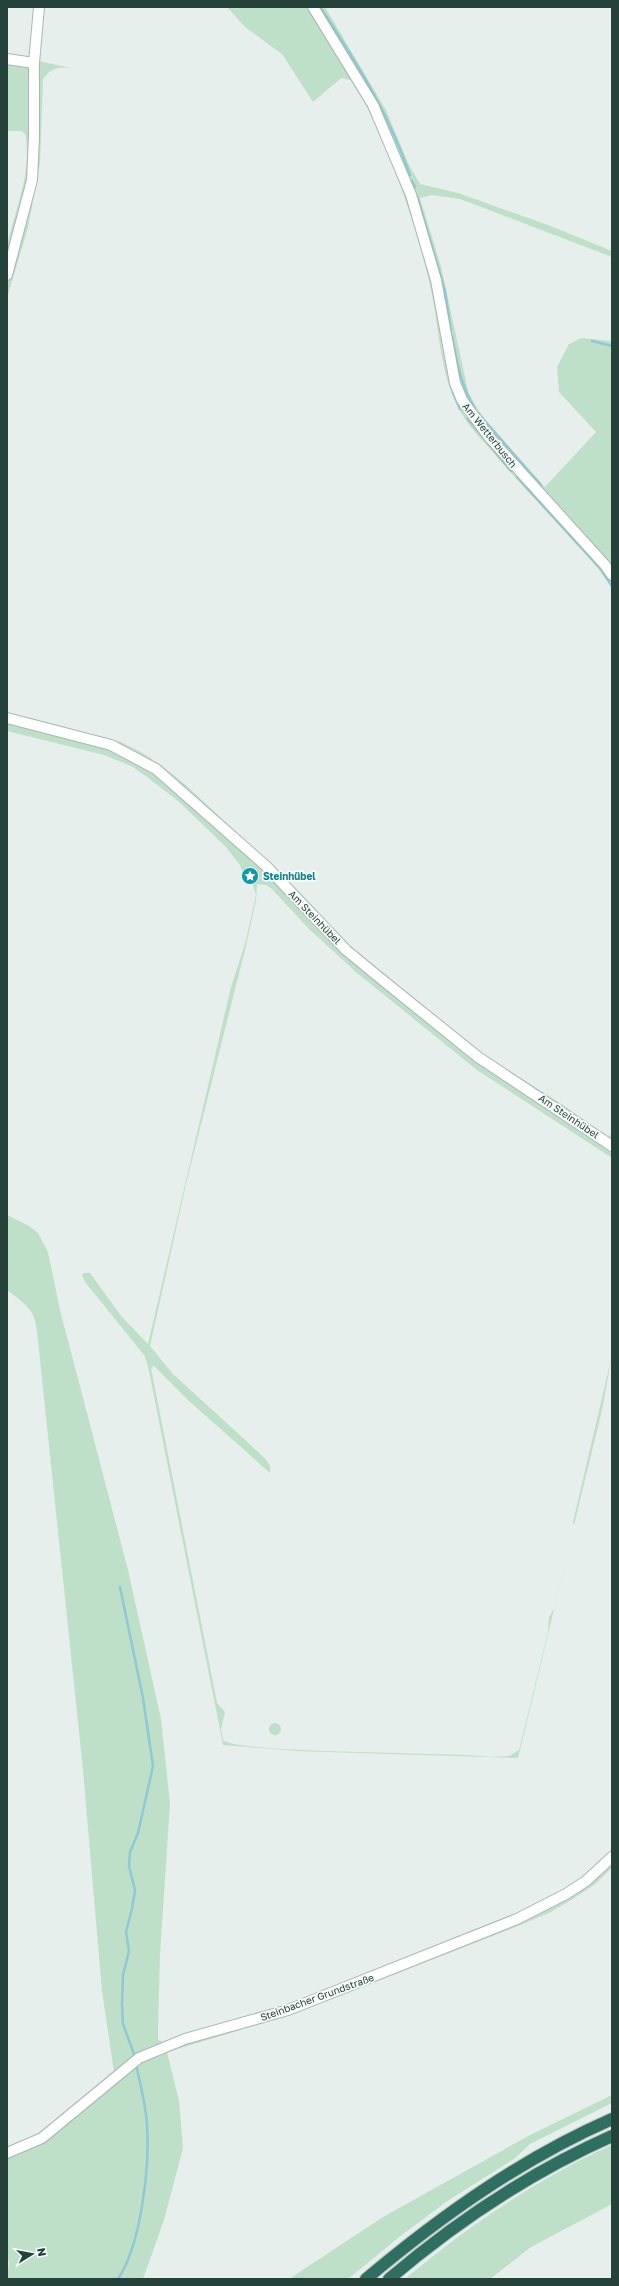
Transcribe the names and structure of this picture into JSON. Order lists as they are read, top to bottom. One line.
{"streets":{"street":["Am Wetterbusch","Am Steinhübel","Steinbacher Grundstraße"]},"places":{"place":["Steinhübel"]},"north":"right"}
